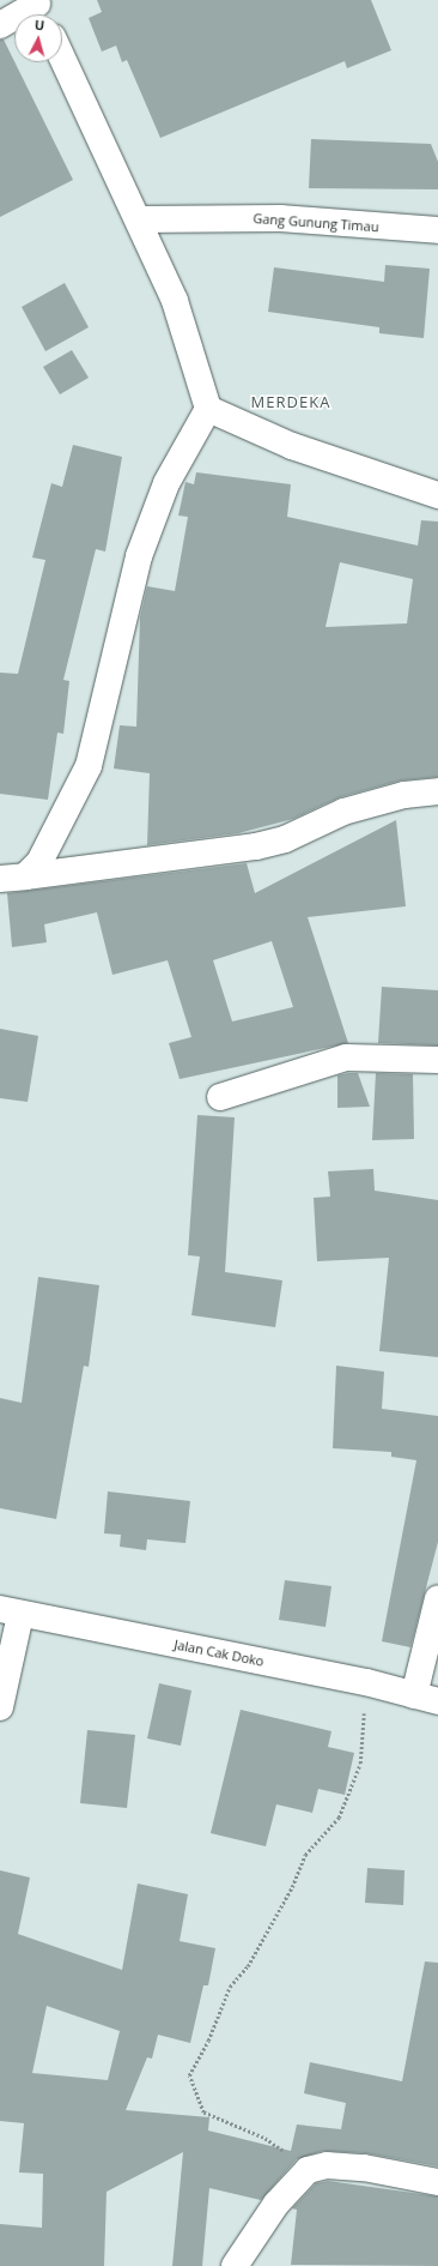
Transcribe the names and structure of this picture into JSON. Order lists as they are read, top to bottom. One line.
{"streets":{"street":["Gang Gunung Timau","Jalan Cak Doko"]},"districts":["MERDEKA"],"north":"top"}
